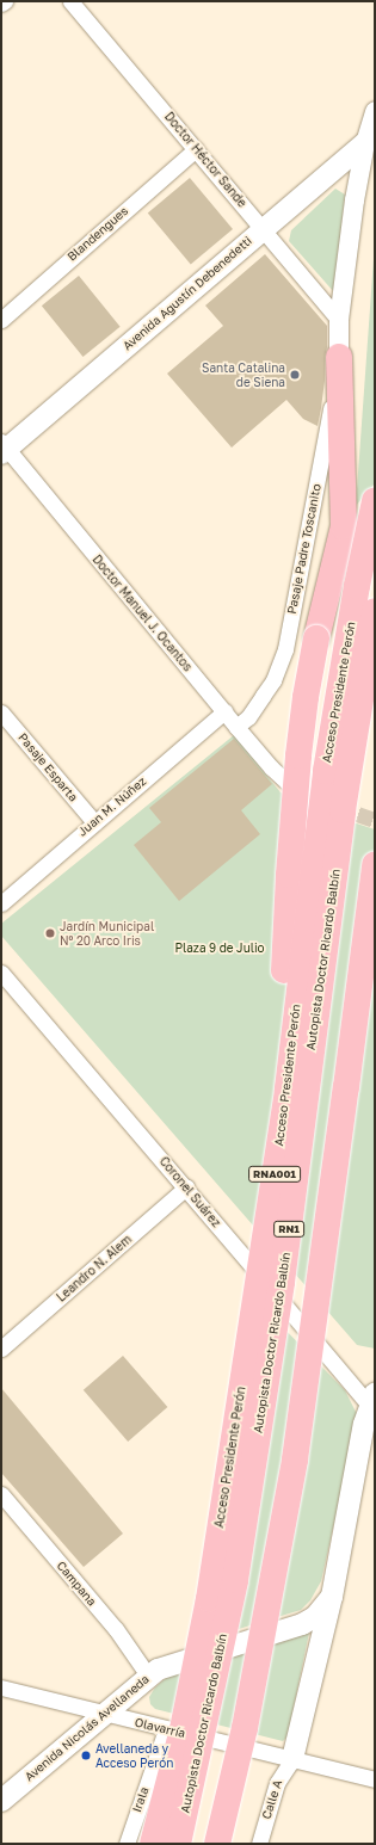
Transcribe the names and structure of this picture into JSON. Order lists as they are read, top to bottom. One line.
{"streets":{"highway":["Acceso Presidente Perón","Autopista Doctor Ricardo Balbín","RNA001","RN1"],"main road":["Avenida Agustín Debenedetti","Avenida Nicolás Avellaneda"],"street":["Doctor Héctor Sande","Blandengues","Pasaje Padre Toscanito","Doctor Manuel J. Ocantos","Pasaje Esparta","Juan M. Núñez","Coronel Suárez","Leandro N. Alem","Campana","Olavarría","Irala","Calle A"]},"crossings":[["Doctor Héctor Sande","Blandengues"],["Doctor Héctor Sande","Avenida Agustín Debenedetti"],["Avenida Agustín Debenedetti","Doctor Manuel J. Ocantos"],["Pasaje Padre Toscanito","Doctor Manuel J. Ocantos"],["Doctor Manuel J. Ocantos","Juan M. Núñez"],["Pasaje Esparta","Juan M. Núñez"],["Coronel Suárez","Leandro N. Alem"],["Campana","Avenida Nicolás Avellaneda"],["Avenida Nicolás Avellaneda","Olavarría"],["Olavarría","Irala"],["Olavarría","Calle A"]],"parks":["Plaza 9 de Julio"],"places":["Santa Catalina de Siena","Jardín Municipal Nº 20 Arco Iris","Avellaneda y Acceso Perón"]}
